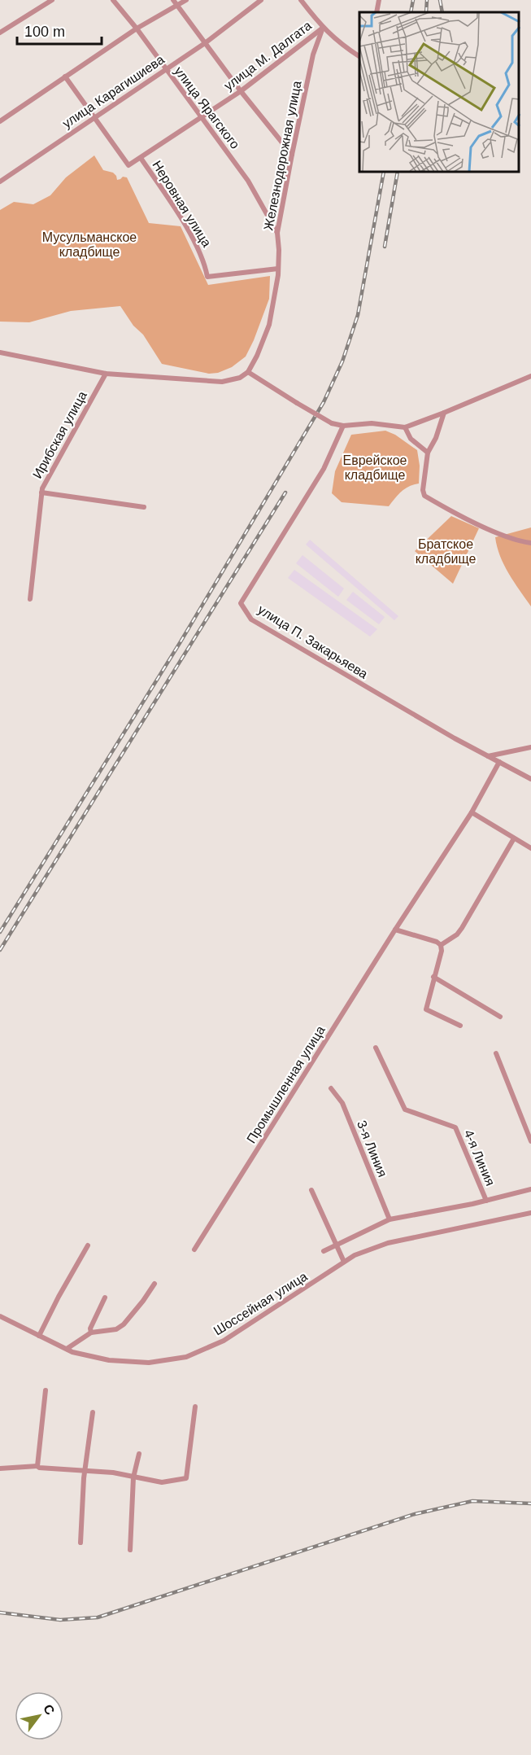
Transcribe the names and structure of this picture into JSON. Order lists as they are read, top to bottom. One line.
{"streets":{"street":["улица М. Далгата","улица Карагишиева","улица Ярагского","Железнодорожная улица","Неровная улица","Ирибская улица","улица П. Закарьяева","Промышленная улица","3-я Линия","4-я Линия","Шоссейная улица"]},"crossings":[["улица М. Далгата","улица Карагишиева"],["улица М. Далгата","улица Ярагского"],["улица М. Далгата","Железнодорожная улица"],["улица М. Далгата","Неровная улица"],["улица Карагишиева","улица Ярагского"],["улица Ярагского","Железнодорожная улица"],["Железнодорожная улица","Неровная улица"],["улица П. Закарьяева","Промышленная улица"]],"parks":["Мусульманское кладбище","Еврейское кладбище","Братское кладбище"],"scale_bar":"100 m","north":"top right"}
